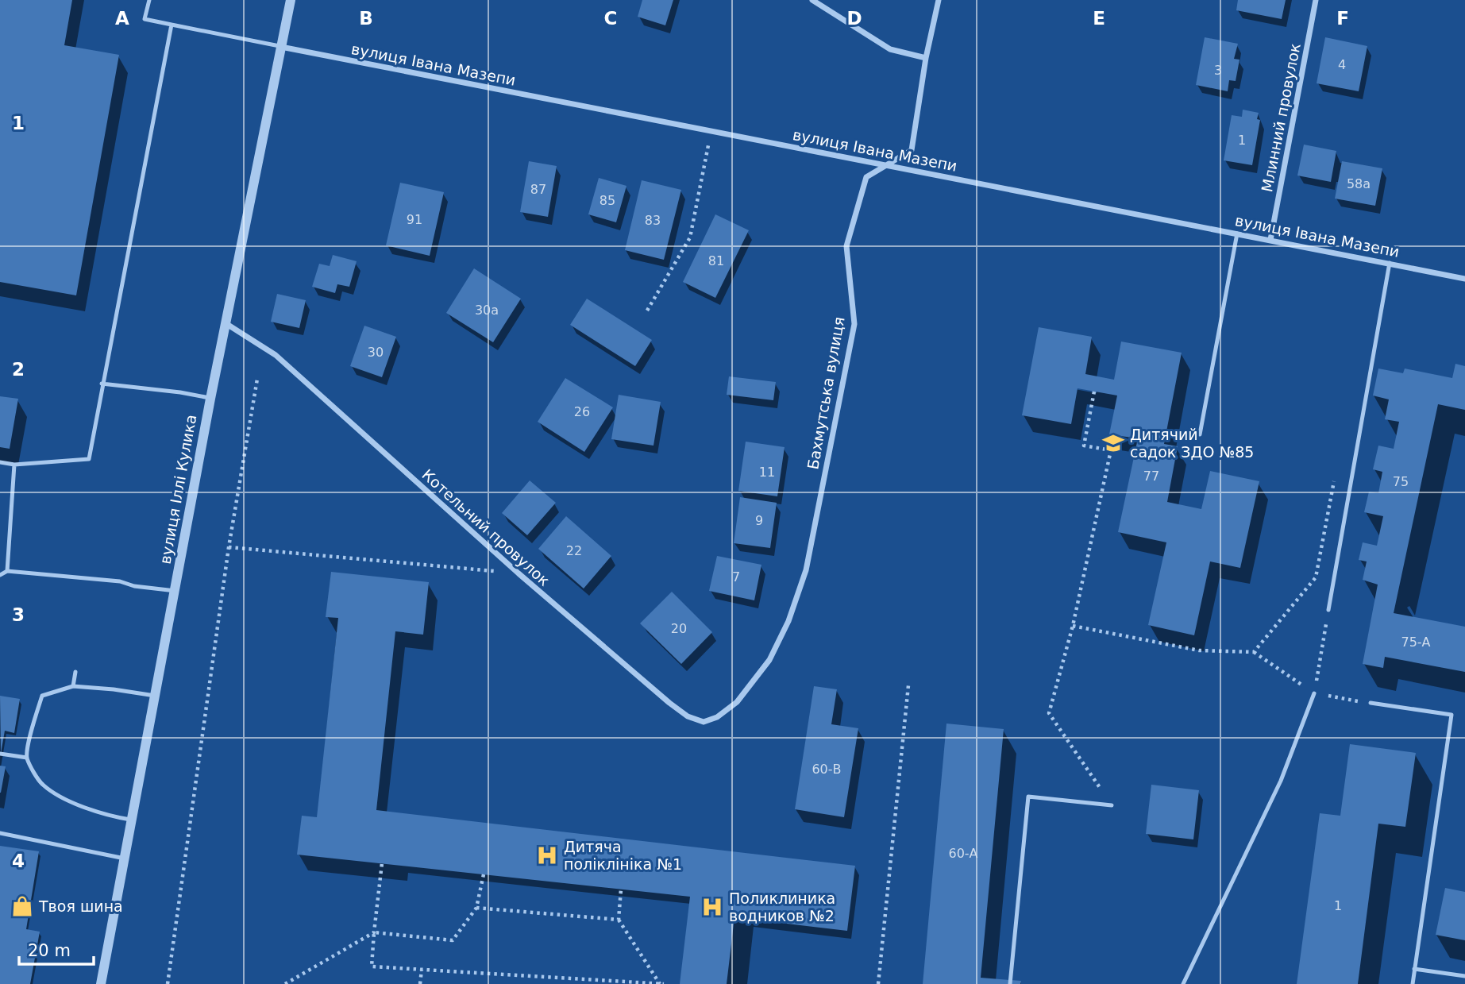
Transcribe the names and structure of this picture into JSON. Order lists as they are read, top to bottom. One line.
{"streets":{"street":["вулиця Івана Мазепи","Млинний провулок","Бахмутська вулиця","вулиця Іллі Кулика","Котельний провулок"]},"crossings":[["вулиця Івана Мазепи","Млинний провулок"],["вулиця Івана Мазепи","Бахмутська вулиця"],["вулиця Івана Мазепи","вулиця Іллі Кулика"],["Бахмутська вулиця","Котельний провулок"],["вулиця Іллі Кулика","Котельний провулок"]],"places":{"school or university":["Дитячий садок ЗДО №85"],"hospital":["Дитяча поліклініка №1","Поликлиника водников №2"],"shop":["Твоя шина"]},"house_numbers":["4","3","1","58а","87","85","91","83","81","30а","30","26","11","77","75","9","22","7","20","75-А","60-В","60-А","1"],"scale_bar":"20 m","grid":{"columns":["A","B","C","D","E","F"],"rows":["1","2","3","4"]}}
